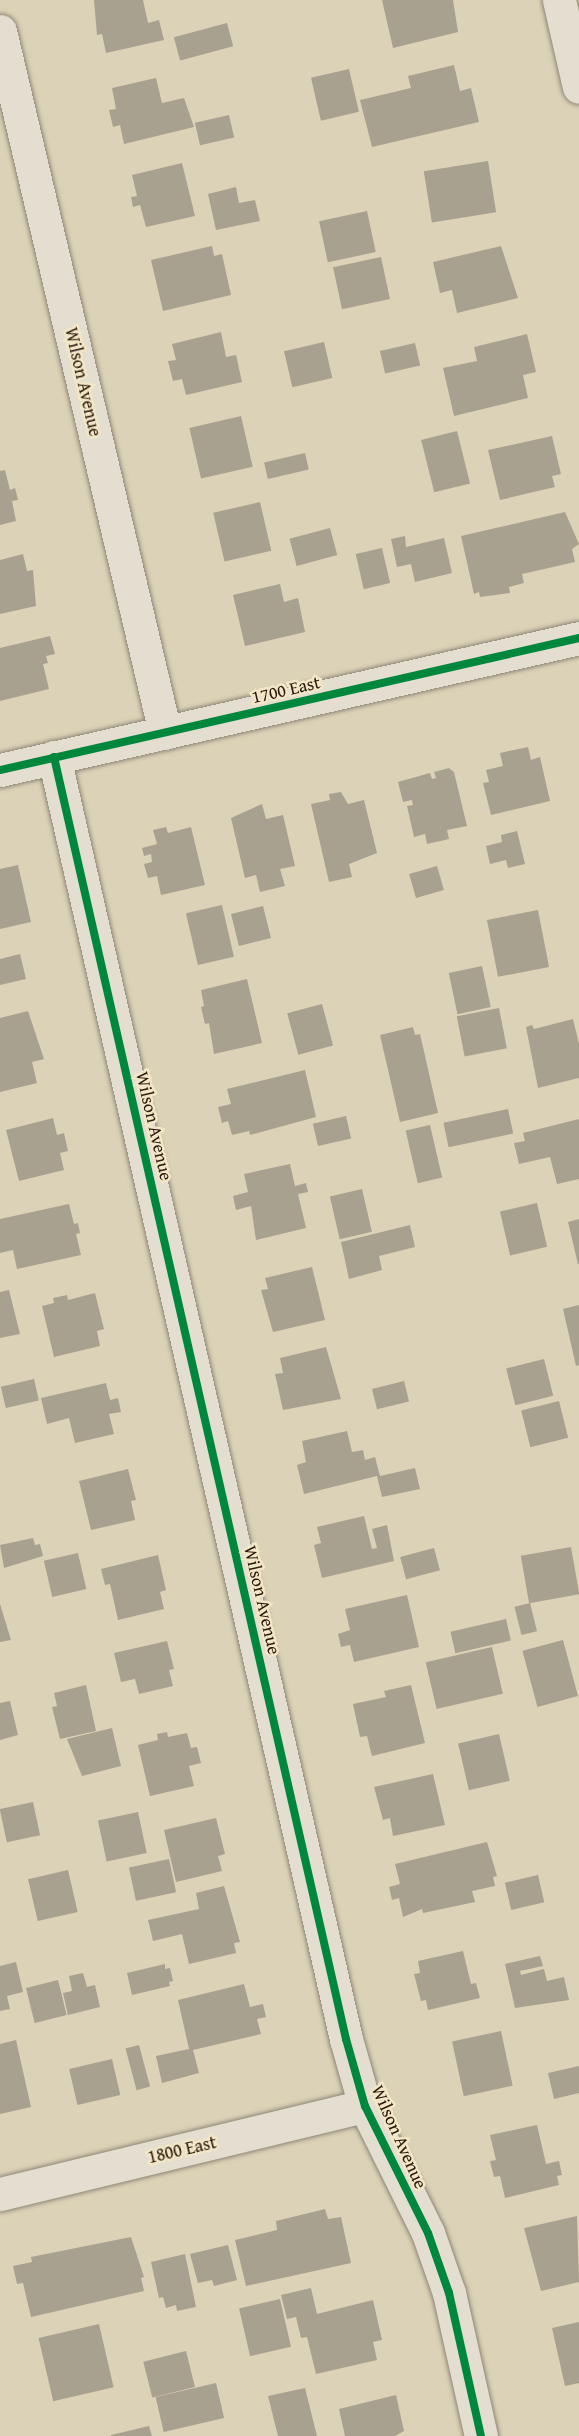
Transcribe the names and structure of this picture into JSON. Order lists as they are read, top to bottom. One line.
{"streets":{"street":["Wilson Avenue","1700 East","1800 East"]},"crossings":[["Wilson Avenue","1700 East"],["Wilson Avenue","1800 East"]]}
